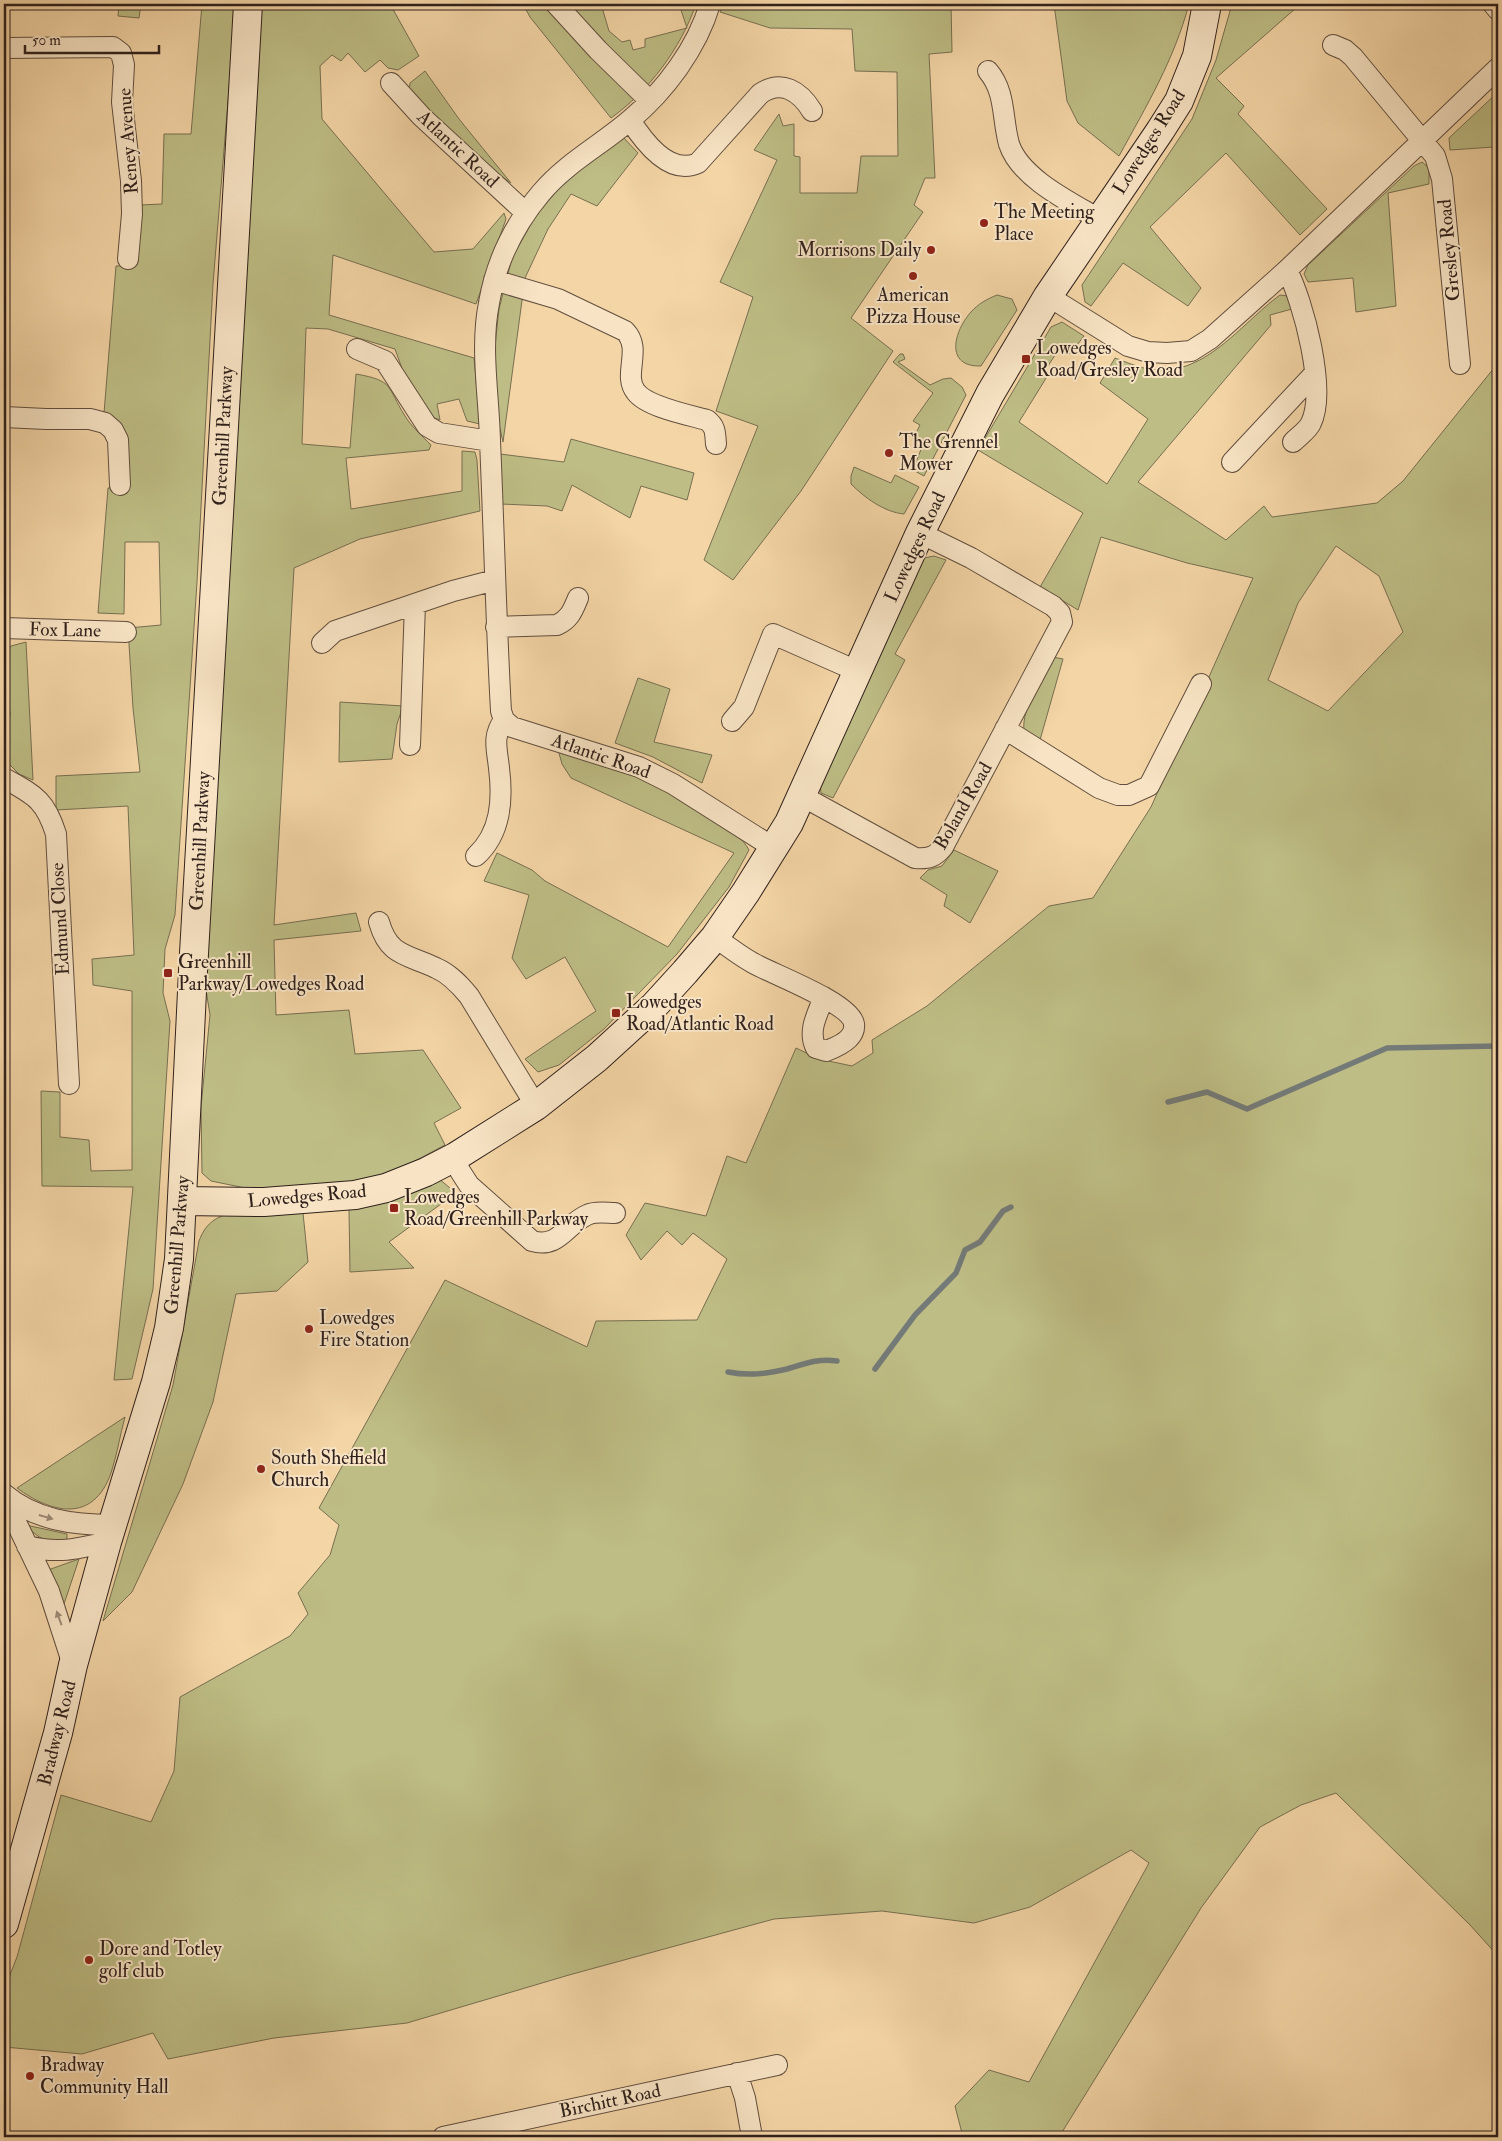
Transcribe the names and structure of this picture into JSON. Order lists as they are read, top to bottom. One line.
{"streets":{"main road":["Lowedges Road","Greenhill Parkway","Bradway Road"],"street":["Reney Avenue","Atlantic Road","Gresley Road","Fox Lane","Boland Road","Edmund Close","Birchitt Road"]},"crossings":[["Lowedges Road","Atlantic Road"],["Lowedges Road","Greenhill Parkway"],["Lowedges Road","Boland Road"],["Greenhill Parkway","Bradway Road"]],"places":{"other":["The Meeting Place","Morrisons Daily","American Pizza House","The Grennel Mower","Lowedges Fire Station","South Sheffield Church","Dore and Totley golf club","Bradway Community Hall"],"transit":["Lowedges Road/Gresley Road","Greenhill Parkway/Lowedges Road","Lowedges Road/Atlantic Road","Lowedges Road/Greenhill Parkway"]},"scale_bar":"50 m"}
